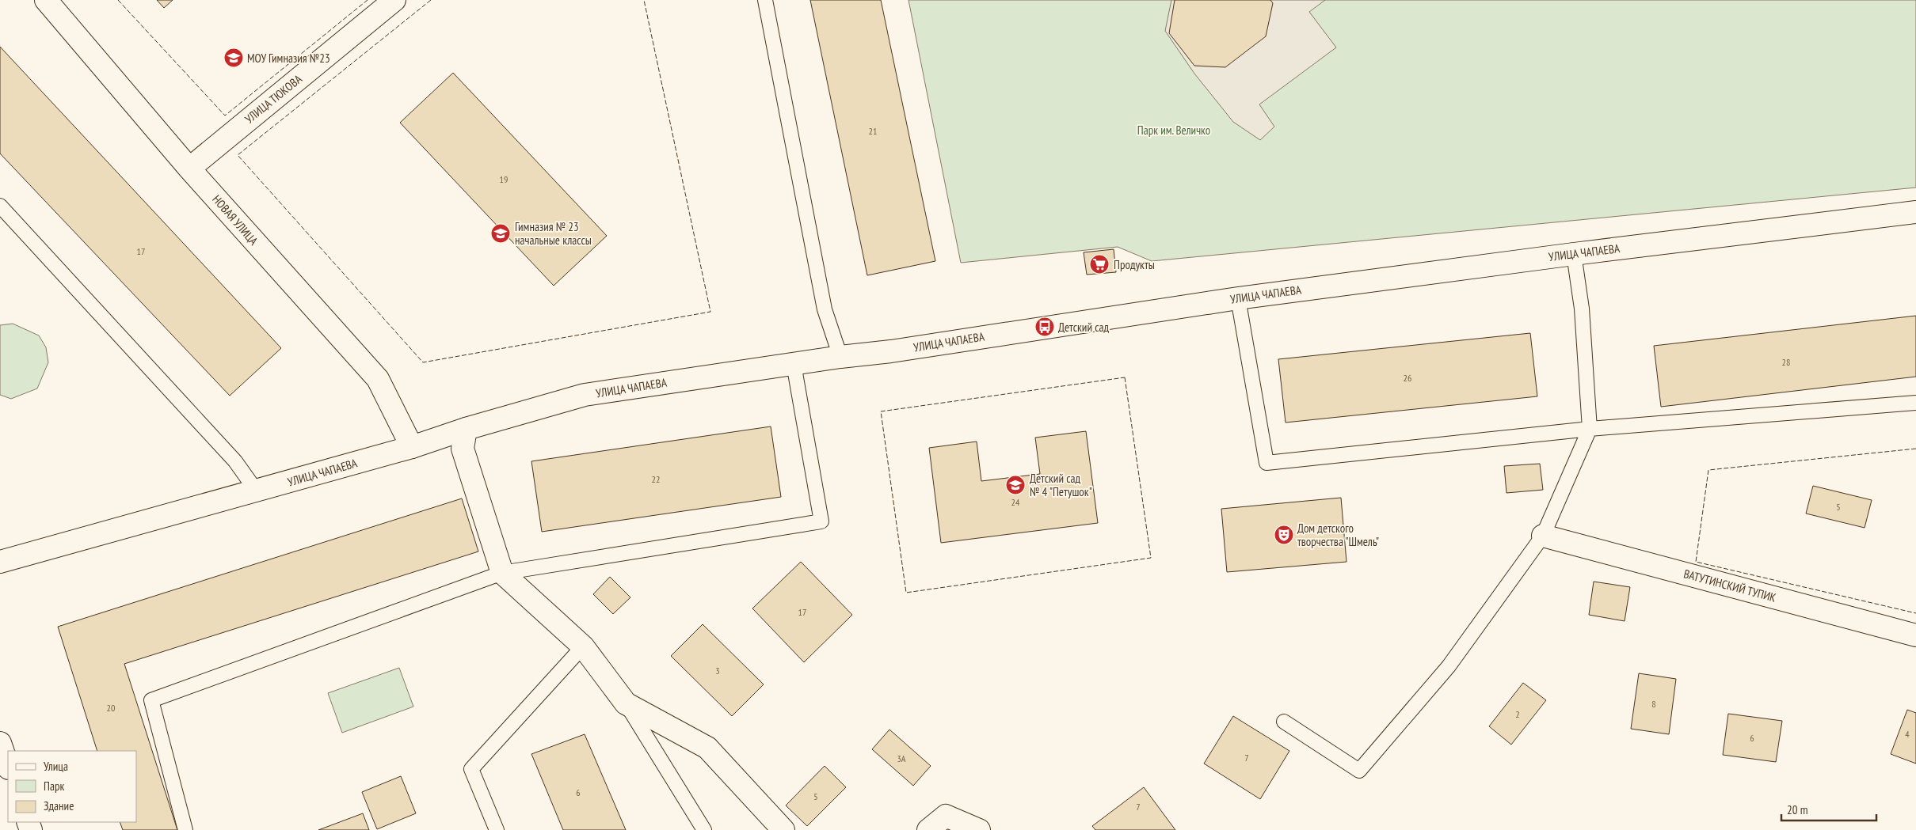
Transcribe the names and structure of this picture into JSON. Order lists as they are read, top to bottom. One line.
{"streets":{"street":["УЛИЦА ТЮКОВА","НОВАЯ УЛИЦА","УЛИЦА ЧАПАЕВА","ВАТУТИНСКИЙ ТУПИК"]},"crossings":[["УЛИЦА ТЮКОВА","НОВАЯ УЛИЦА"],["НОВАЯ УЛИЦА","УЛИЦА ЧАПАЕВА"]],"parks":["Парк им. Величко"],"places":{"school or university":["МОУ Гимназия №23","Гимназия № 23 начальные классы","Детский сад № 4 \"Петушок\""],"supermarket":["Продукты"],"bus stop":["Детский сад"],"theatre":["Дом детского творчества \"Шмель\""]},"house_numbers":["21","19","17","28","26","22","24","5","17","3","8","20","2","4","6","7","3А","6","5","7"],"legend":["Улица","Парк","Здание"],"scale_bar":"20 m"}
